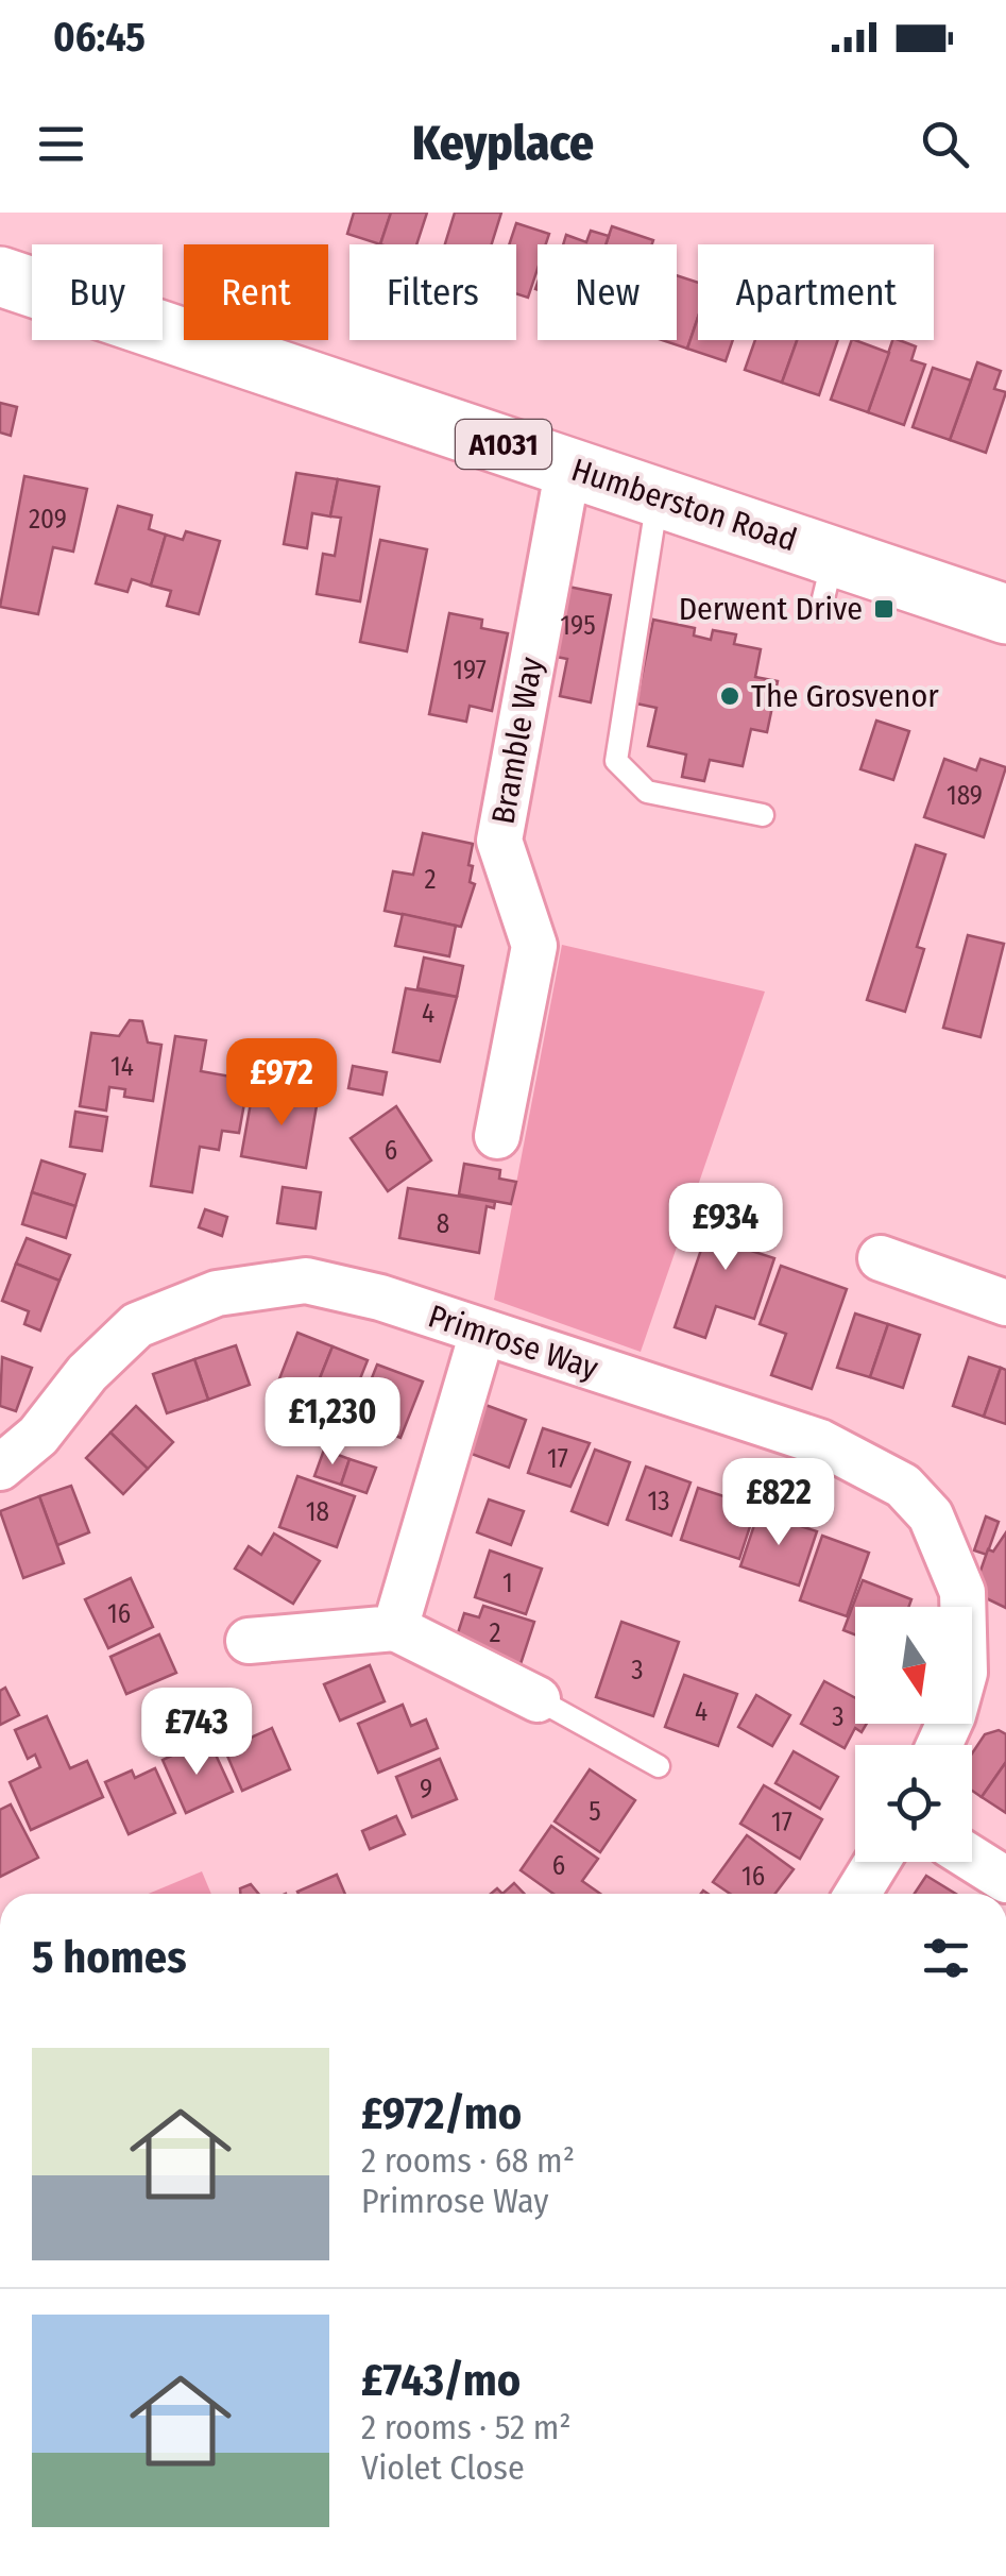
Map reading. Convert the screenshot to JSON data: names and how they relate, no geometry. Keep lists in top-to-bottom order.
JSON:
{
  "streets": {
    "main road": ["A1031", "Humberston Road"],
    "street": ["Bramble Way", "Primrose Way"]
  },
  "crossings": [
    ["Humberston Road", "Bramble Way"]
  ],
  "places": {
    "transit": ["Derwent Drive"],
    "other": ["The Grosvenor"]
  },
  "house_numbers": [
    "209",
    "195",
    "197",
    "189",
    "2",
    "4",
    "14",
    "6",
    "8",
    "17",
    "13",
    "18",
    "1",
    "16",
    "2",
    "3",
    "4",
    "3",
    "9",
    "5",
    "17",
    "6",
    "16"
  ],
  "north": "bottom",
  "page": {
    "status": "06:45",
    "header": "Keyplace",
    "chip": [
      "Buy",
      "Rent",
      "Filters",
      "New",
      "Apartment"
    ],
    "price": [
      "£972",
      "£934",
      "£1,230",
      "£822",
      "£743"
    ],
    "heading": "5 homes",
    "list": [
      {
        "name": "£972/mo",
        "note": "2 rooms · 68 m² · Primrose Way"
      },
      {
        "name": "£743/mo",
        "note": "2 rooms · 52 m² · Violet Close"
      }
    ]
  }
}
